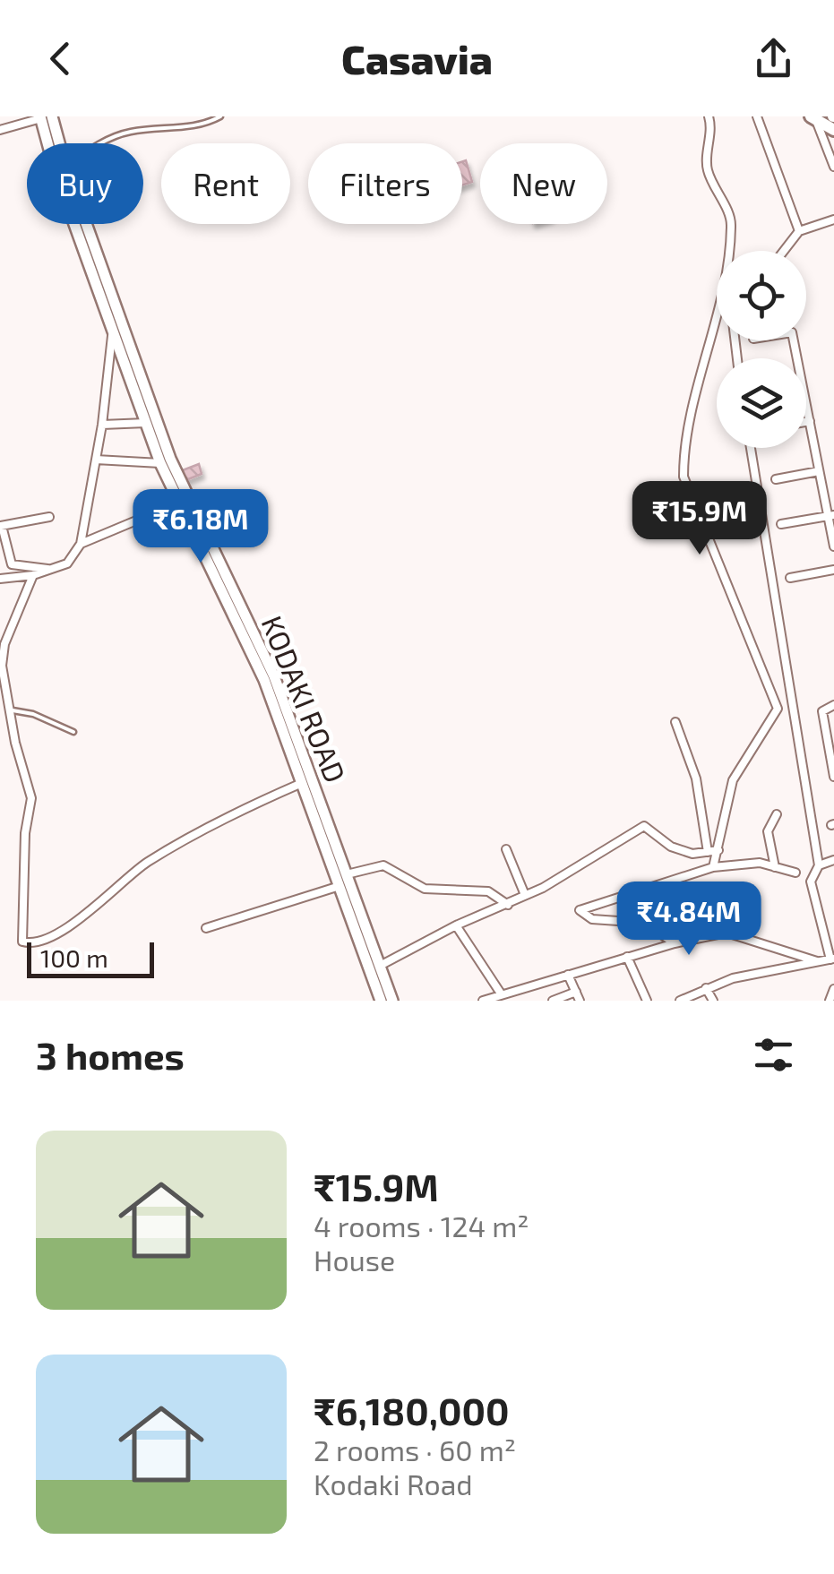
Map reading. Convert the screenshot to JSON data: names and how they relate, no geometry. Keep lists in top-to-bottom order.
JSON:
{
  "streets": {
    "main road": ["KODAKI ROAD"]
  },
  "scale_bar": "100 m",
  "page": {
    "header": "Casavia",
    "chip": [
      "Buy",
      "Rent",
      "Filters",
      "New"
    ],
    "price": ["₹15.9M", "₹6.18M", "₹4.84M"],
    "scale": "100 m",
    "heading": "3 homes",
    "list": [
      {
        "name": "₹15.9M",
        "note": "4 rooms · 124 m² · House"
      },
      {
        "name": "₹6,180,000",
        "note": "2 rooms · 60 m² · Kodaki Road"
      }
    ]
  }
}
